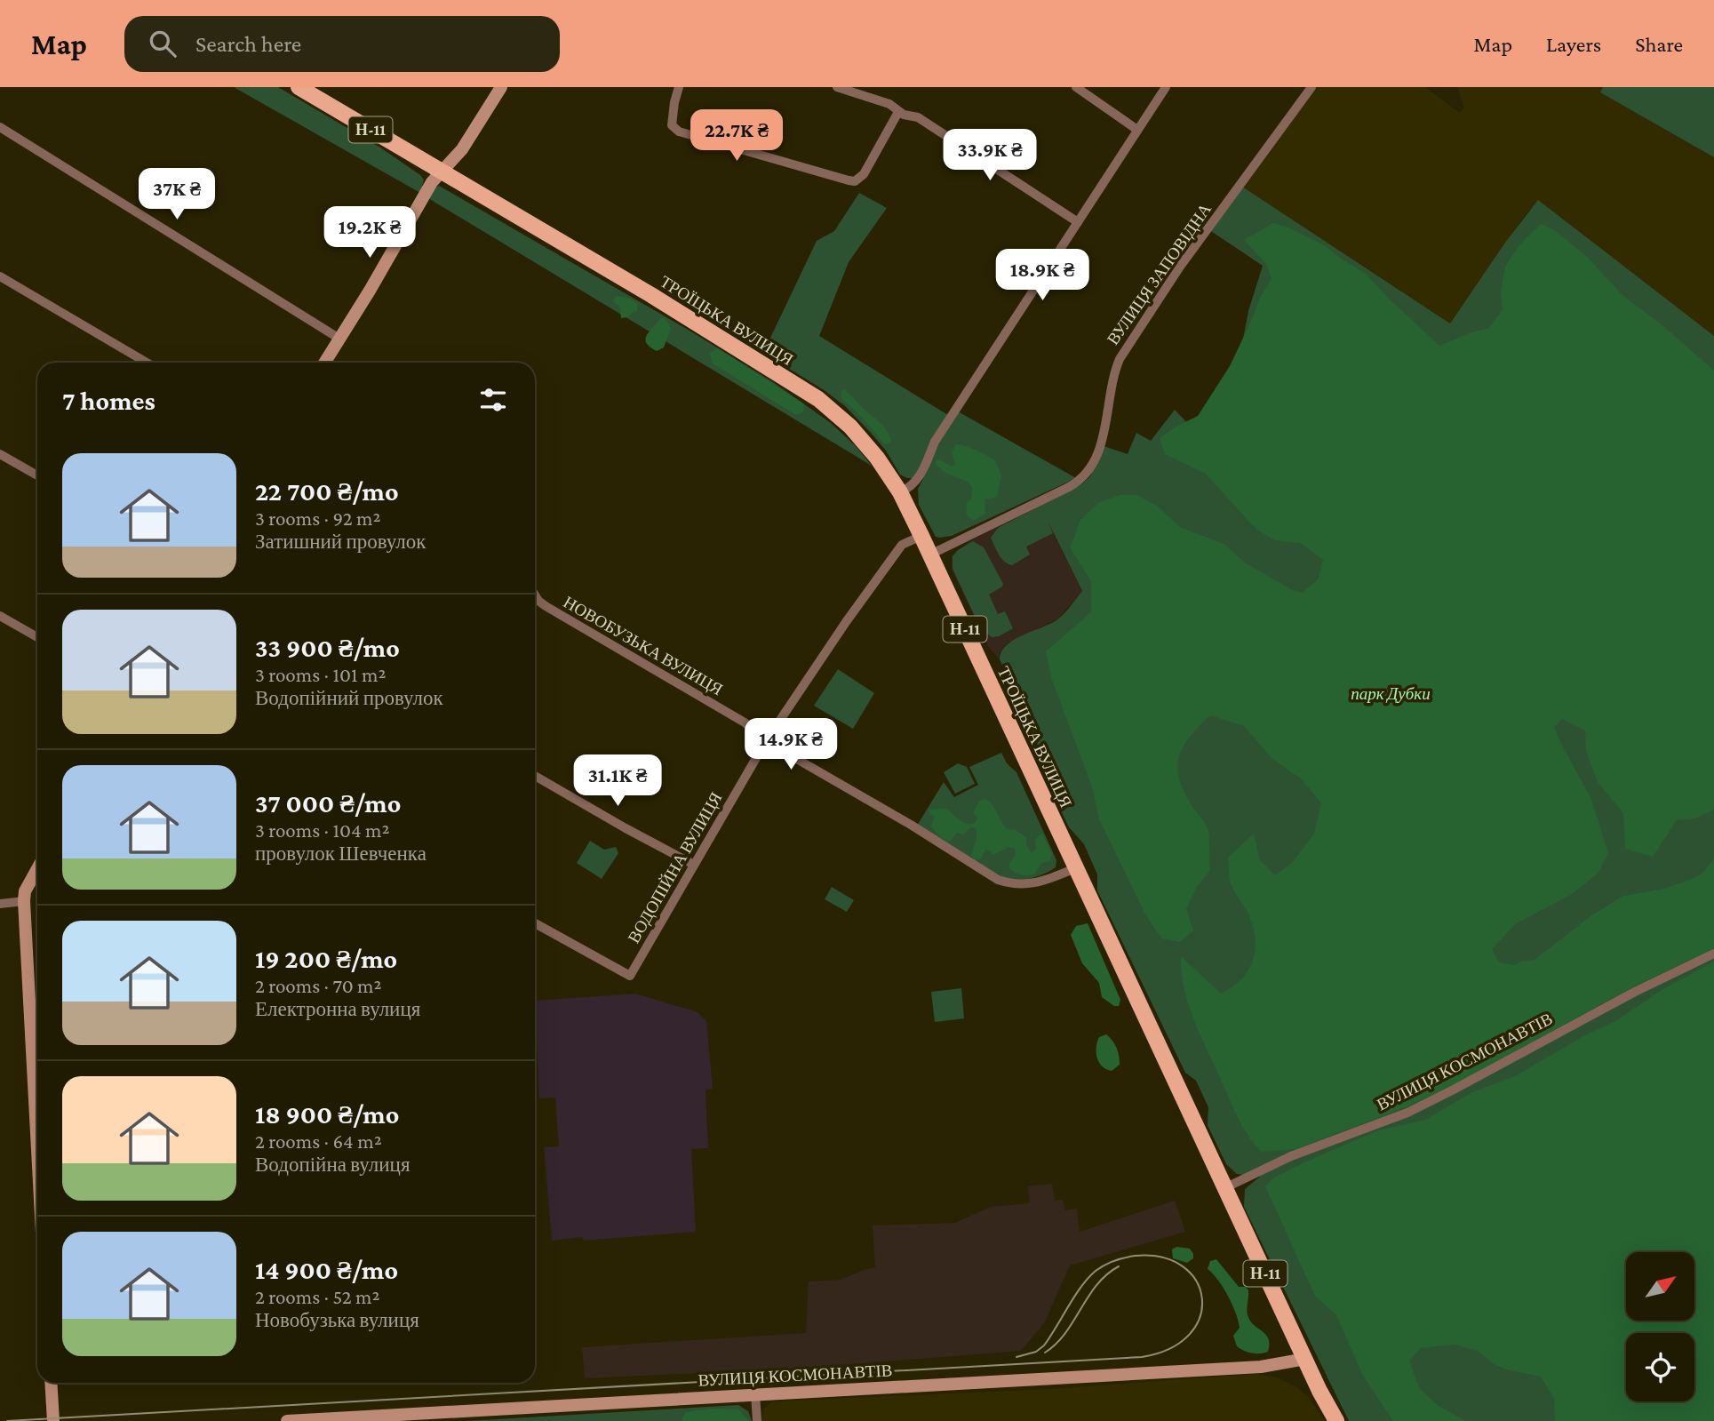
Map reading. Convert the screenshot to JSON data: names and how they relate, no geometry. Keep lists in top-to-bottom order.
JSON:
{
  "streets": {
    "main road": ["Н-11", "ТРОЇЦЬКА ВУЛИЦЯ", "ВУЛИЦЯ КОСМОНАВТІВ"],
    "street": ["ВУЛИЦЯ ЗАПОВІДНА", "НОВОБУЗЬКА ВУЛИЦЯ", "ВОДОПІЙНА ВУЛИЦЯ"]
  },
  "crossings": [
    ["ВУЛИЦЯ ЗАПОВІДНА", "ТРОЇЦЬКА ВУЛИЦЯ"],
    ["ТРОЇЦЬКА ВУЛИЦЯ", "НОВОБУЗЬКА ВУЛИЦЯ"],
    ["ТРОЇЦЬКА ВУЛИЦЯ", "ВОДОПІЙНА ВУЛИЦЯ"],
    ["ТРОЇЦЬКА ВУЛИЦЯ", "ВУЛИЦЯ КОСМОНАВТІВ"],
    ["НОВОБУЗЬКА ВУЛИЦЯ", "ВОДОПІЙНА ВУЛИЦЯ"]
  ],
  "parks": ["парк Дубки"],
  "north": "top right",
  "page": {
    "header": "Map",
    "search": "Search here",
    "nav": ["Map", "Layers", "Share"],
    "price": [
      "22.7K ₴",
      "33.9K ₴",
      "37K ₴",
      "19.2K ₴",
      "18.9K ₴",
      "14.9K ₴",
      "31.1K ₴"
    ],
    "heading": "7 homes",
    "list": [
      {
        "name": "22 700 ₴/mo",
        "note": "3 rooms · 92 m² · Затишний провулок"
      },
      {
        "name": "33 900 ₴/mo",
        "note": "3 rooms · 101 m² · Водопійний провулок"
      },
      {
        "name": "37 000 ₴/mo",
        "note": "3 rooms · 104 m² · провулок Шевченка"
      },
      {
        "name": "19 200 ₴/mo",
        "note": "2 rooms · 70 m² · Електронна вулиця"
      },
      {
        "name": "18 900 ₴/mo",
        "note": "2 rooms · 64 m² · Водопійна вулиця"
      },
      {
        "name": "14 900 ₴/mo",
        "note": "2 rooms · 52 m² · Новобузька вулиця"
      }
    ]
  }
}
